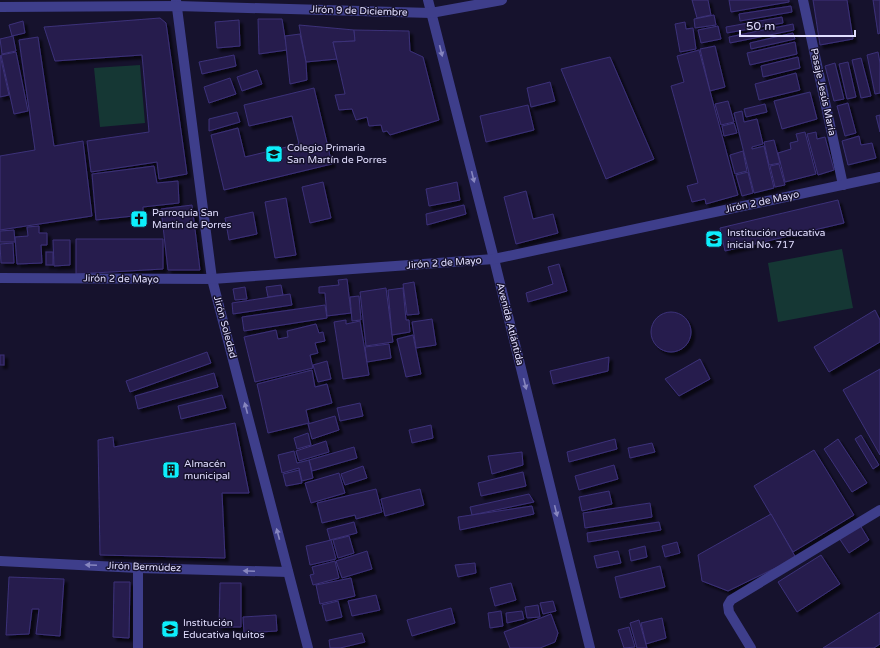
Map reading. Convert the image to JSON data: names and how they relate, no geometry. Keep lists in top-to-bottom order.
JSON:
{
  "streets": {
    "street": [
      "Jirón 9 de Diciembre",
      "Pasaje Jesús María",
      "Jirón 2 de Mayo",
      "Avenida Atlántida",
      "Jirón Soledad",
      "Jirón Bermúdez"
    ]
  },
  "crossings": [
    ["Jirón 9 de Diciembre", "Avenida Atlántida"],
    ["Jirón 9 de Diciembre", "Jirón Soledad"],
    ["Pasaje Jesús María", "Jirón 2 de Mayo"],
    ["Jirón 2 de Mayo", "Avenida Atlántida"],
    ["Jirón 2 de Mayo", "Jirón Soledad"],
    ["Jirón Soledad", "Jirón Bermúdez"]
  ],
  "one_way": ["Avenida Atlántida", "Jirón Soledad", "Jirón Bermúdez"],
  "places": {
    "school or university": ["Colegio Primaria San Martín de Porres", "Institución educativa inicial No. 717", "Institución Educativa Iquitos"],
    "church": ["Parroquia San Martín de Porres"],
    "building": ["Almacén municipal"]
  },
  "scale_bar": "50 m"
}
